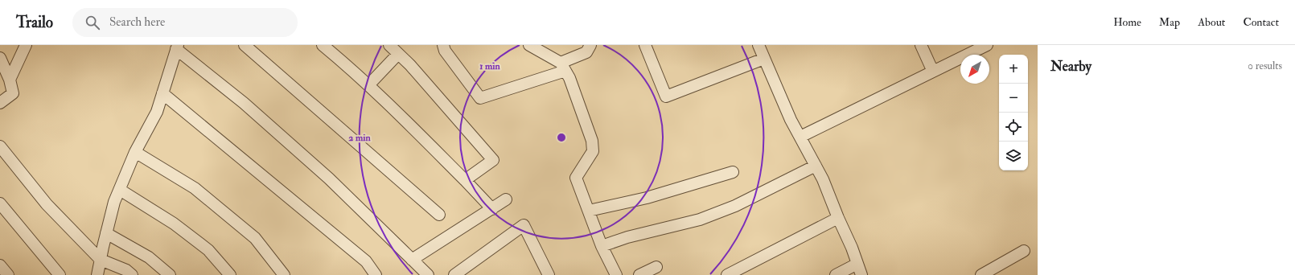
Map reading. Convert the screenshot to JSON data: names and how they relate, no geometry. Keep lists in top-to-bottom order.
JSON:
{
  "north": "bottom left",
  "page": {
    "header": "Trailo",
    "search": "Search here",
    "nav": [
      "Home",
      "Map",
      "About",
      "Contact"
    ],
    "heading": ["Nearby", "0 results"],
    "map_buttons": ["+", "−"]
  },
  "rings": ["1 min", "2 min"]
}
